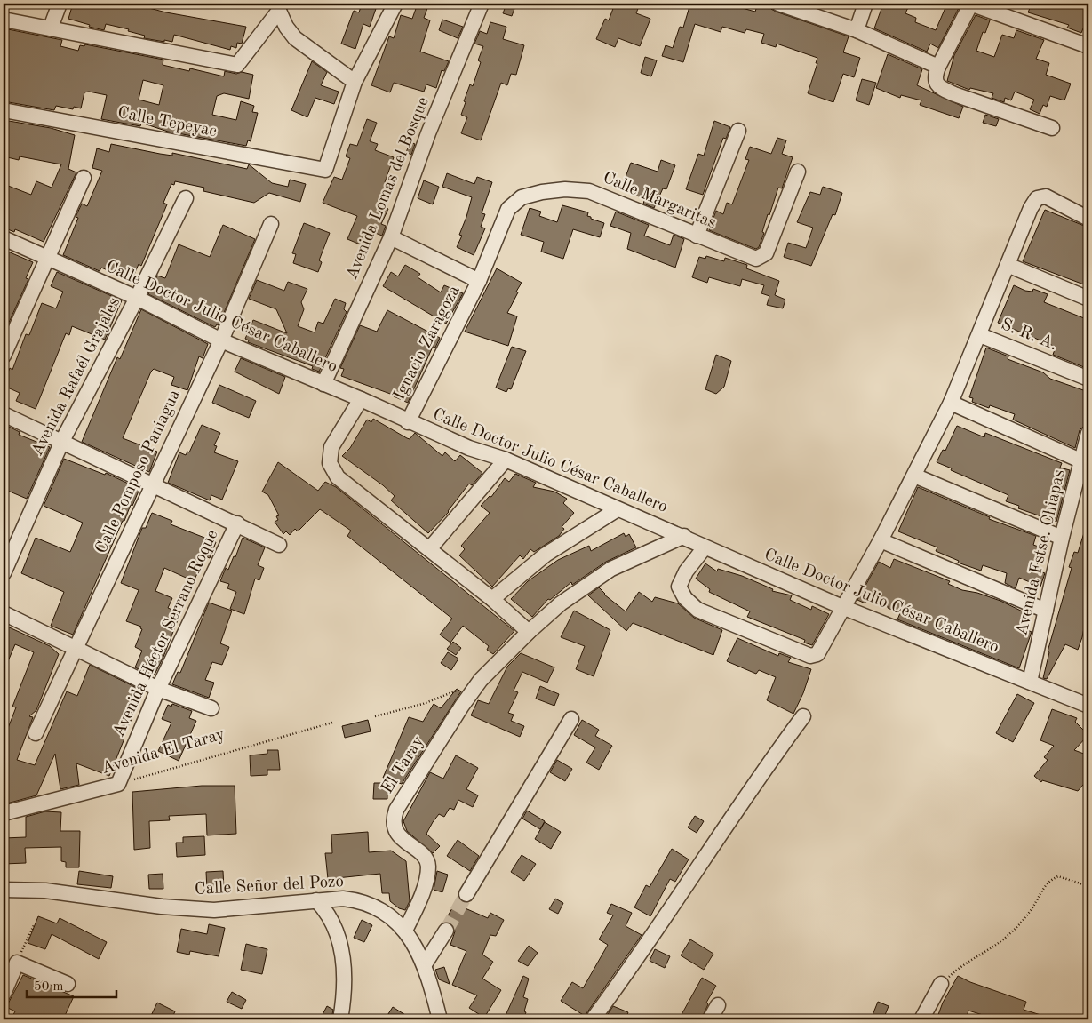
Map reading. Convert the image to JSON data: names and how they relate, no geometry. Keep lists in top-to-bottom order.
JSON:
{
  "streets": {
    "street": [
      "Calle Tepeyac",
      "Avenida Lomas del Bosque",
      "Calle Margaritas",
      "Calle Doctor Julio César Caballero",
      "S. R. A.",
      "Ignacio Zaragoza",
      "Avenida Rafaél Grajales",
      "Calle Pomposo Paniagua",
      "Avenida Fstse. Chiapas",
      "Avenida Héctor Serrano Roque",
      "Avenida El Taray",
      "El Taray",
      "Calle Señor del Pozo"
    ]
  },
  "crossings": [
    ["Avenida Lomas del Bosque", "Calle Doctor Julio César Caballero"],
    ["Calle Margaritas", "Ignacio Zaragoza"],
    ["Calle Doctor Julio César Caballero", "Ignacio Zaragoza"],
    ["Calle Doctor Julio César Caballero", "Avenida Rafaél Grajales"],
    ["Calle Doctor Julio César Caballero", "Calle Pomposo Paniagua"],
    ["Calle Doctor Julio César Caballero", "Avenida Fstse. Chiapas"],
    ["Avenida Héctor Serrano Roque", "Avenida El Taray"],
    ["El Taray", "Calle Señor del Pozo"]
  ],
  "scale_bar": "50 m"
}
